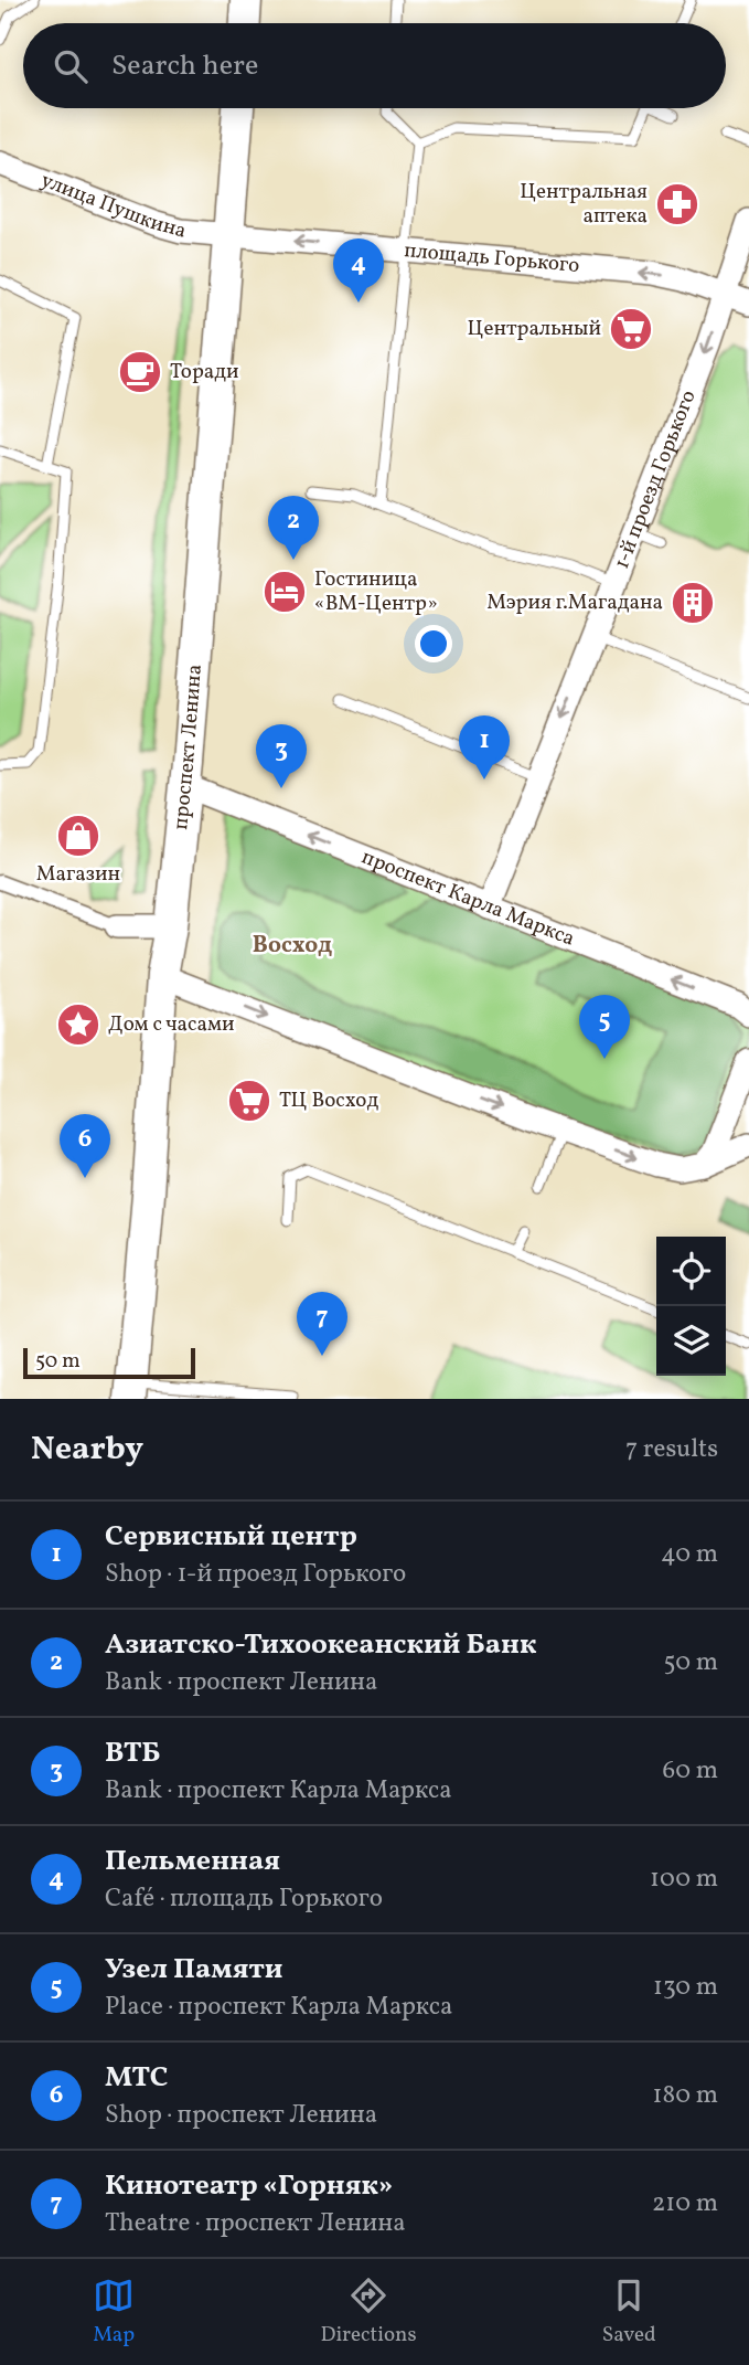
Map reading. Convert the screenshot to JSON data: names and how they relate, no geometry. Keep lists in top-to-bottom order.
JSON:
{
  "streets": {
    "main road": ["проспект Ленина"],
    "street": [
      "улица Пушкина",
      "площадь Горького",
      "1-й проезд Горького",
      "проспект Карла Маркса"
    ]
  },
  "crossings": [
    ["улица Пушкина", "площадь Горького"],
    ["улица Пушкина", "проспект Ленина"],
    ["площадь Горького", "1-й проезд Горького"],
    ["площадь Горького", "проспект Ленина"],
    ["1-й проезд Горького", "проспект Карла Маркса"],
    ["проспект Ленина", "проспект Карла Маркса"]
  ],
  "one_way": ["площадь Горького", "1-й проезд Горького"],
  "districts": ["Восход"],
  "places": {
    "pharmacy": ["Центральная аптека"],
    "supermarket": ["Центральный", "ТЦ Восход"],
    "cafe": ["Торади"],
    "hotel": ["Гостиница «ВМ-Центр»"],
    "building": ["Мэрия г.Магадана"],
    "shop": ["Магазин"],
    "place": ["Дом с часами"]
  },
  "scale_bar": "50 m",
  "page": {
    "search": "Search here",
    "pins": [
      "4",
      "2",
      "1",
      "3",
      "5",
      "6",
      "7"
    ],
    "scale": "50 m",
    "heading": ["Nearby", "7 results"],
    "list": [
      {
        "mark": "1",
        "name": "Сервисный центр",
        "note": "Shop · 1-й проезд Горького",
        "value": "40 m"
      },
      {
        "mark": "2",
        "name": "Азиатско-Тихоокеанский Банк",
        "note": "Bank · проспект Ленина",
        "value": "50 m"
      },
      {
        "mark": "3",
        "name": "ВТБ",
        "note": "Bank · проспект Карла Маркса",
        "value": "60 m"
      },
      {
        "mark": "4",
        "name": "Пельменная",
        "note": "Café · площадь Горького",
        "value": "100 m"
      },
      {
        "mark": "5",
        "name": "Узел Памяти",
        "note": "Place · проспект Карла Маркса",
        "value": "130 m"
      },
      {
        "mark": "6",
        "name": "МТС",
        "note": "Shop · проспект Ленина",
        "value": "180 m"
      },
      {
        "mark": "7",
        "name": "Кинотеатр «Горняк»",
        "note": "Theatre · проспект Ленина",
        "value": "210 m"
      }
    ],
    "nav": ["Map", "Directions", "Saved"]
  }
}
